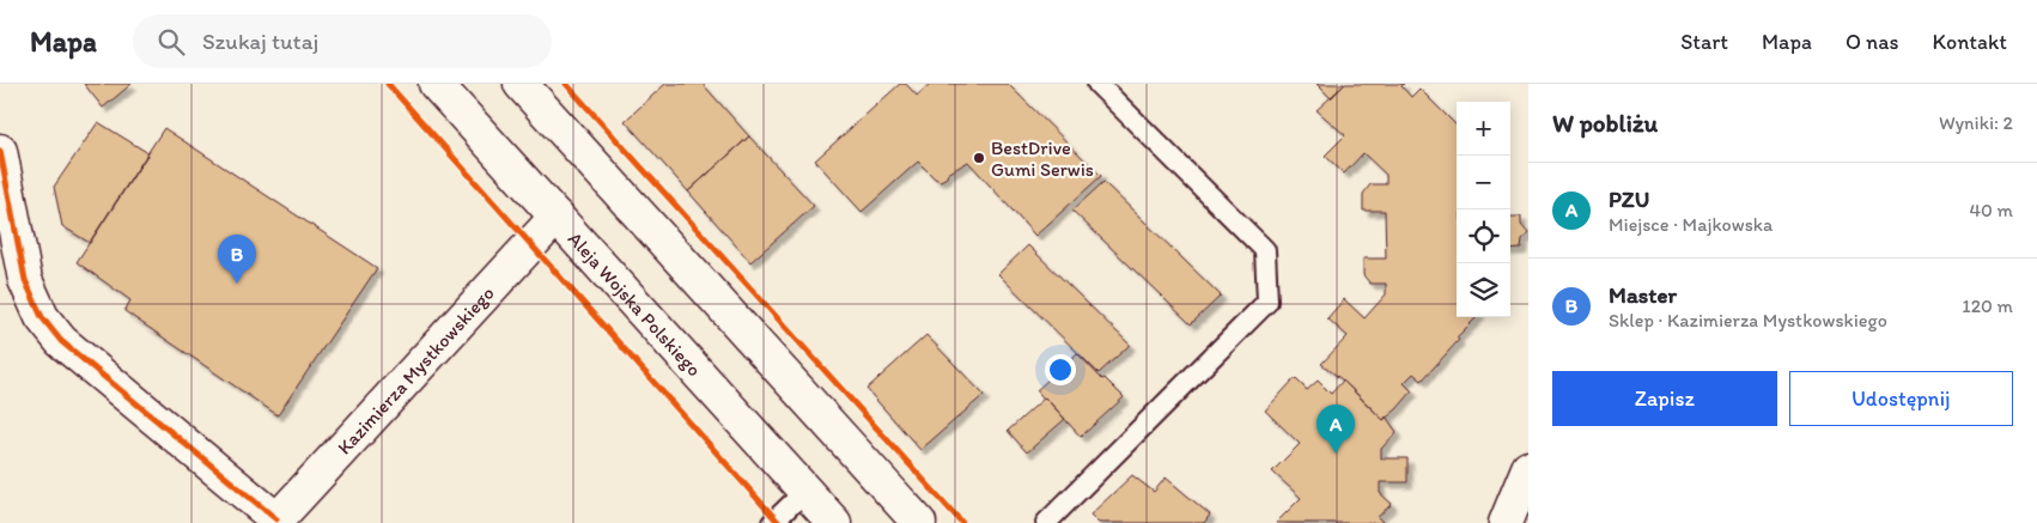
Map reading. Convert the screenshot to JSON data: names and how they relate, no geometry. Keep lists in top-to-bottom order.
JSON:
{
  "streets": {
    "main road": ["Aleja Wojska Polskiego", "Kazimierza Mystkowskiego"]
  },
  "crossings": [
    ["Aleja Wojska Polskiego", "Kazimierza Mystkowskiego"]
  ],
  "places": ["BestDrive Gumi Serwis"],
  "page": {
    "header": "Mapa",
    "search": "Szukaj tutaj",
    "nav": [
      "Start",
      "Mapa",
      "O nas",
      "Kontakt"
    ],
    "heading": ["W pobliżu", "Wyniki: 2"],
    "map_buttons": ["+", "−"],
    "list": [
      {
        "mark": "A",
        "name": "PZU",
        "note": "Miejsce · Majkowska",
        "value": "40 m"
      },
      {
        "mark": "B",
        "name": "Master",
        "note": "Sklep · Kazimierza Mystkowskiego",
        "value": "120 m"
      }
    ],
    "pins": ["B", "A"],
    "buttons": ["Zapisz", "Udostępnij"]
  }
}
